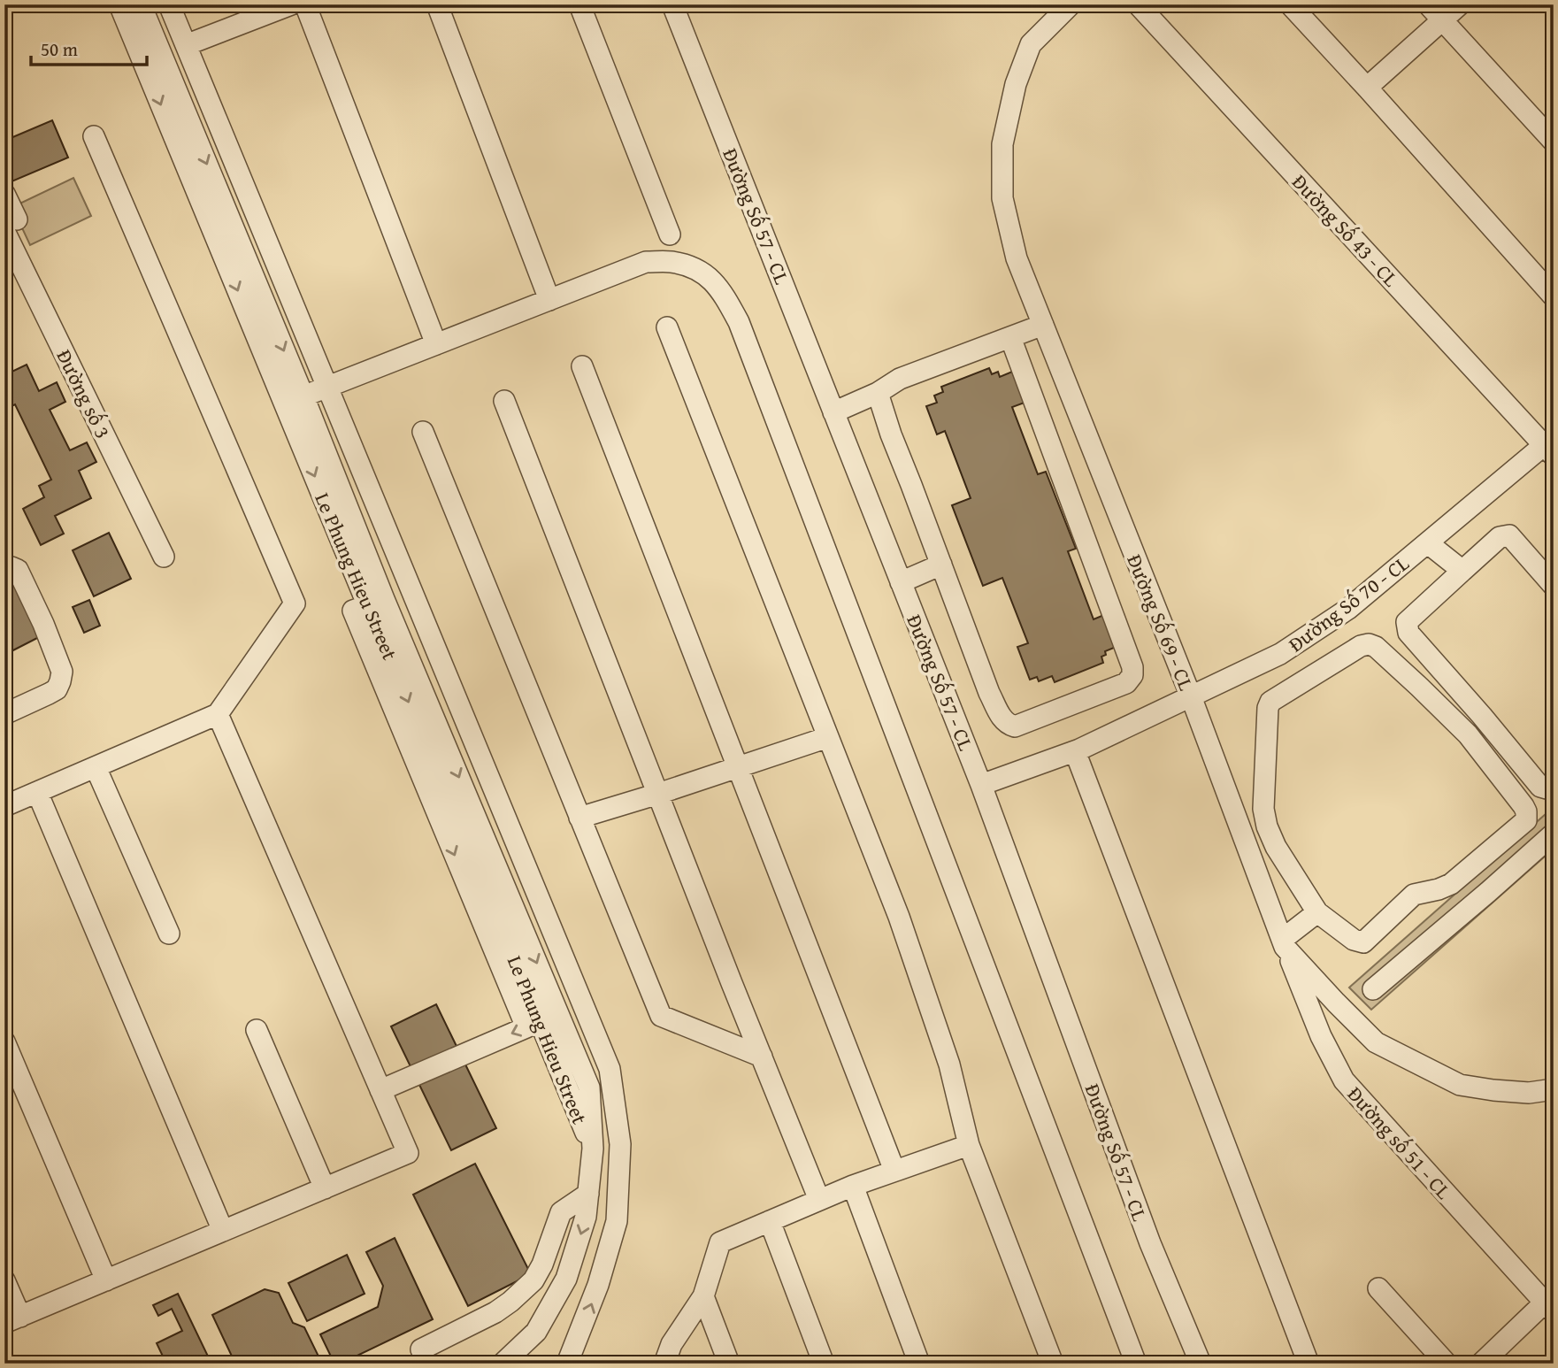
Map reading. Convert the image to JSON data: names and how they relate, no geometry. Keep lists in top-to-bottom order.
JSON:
{
  "streets": {
    "street": [
      "Đường Số 57 - CL",
      "Đường Số 43 - CL",
      "Đường số 3",
      "Le Phung Hieu Street",
      "Đường Số 70 - CL",
      "Đường Số 69 - CL",
      "Đường số 51 - CL"
    ]
  },
  "crossings": [
    ["Đường Số 57 - CL", "Đường Số 70 - CL"],
    ["Đường Số 43 - CL", "Đường Số 70 - CL"],
    ["Đường Số 70 - CL", "Đường Số 69 - CL"],
    ["Đường Số 69 - CL", "Đường số 51 - CL"]
  ],
  "scale_bar": "50 m"
}
